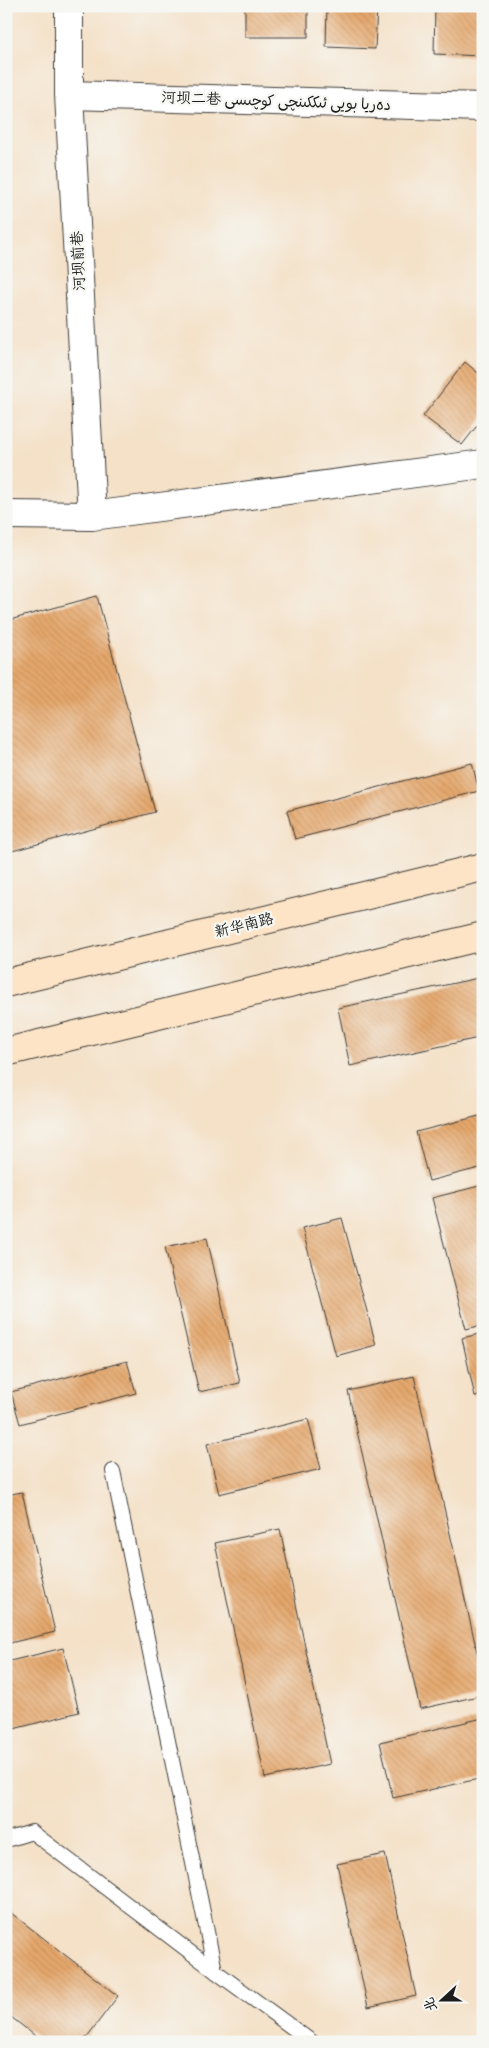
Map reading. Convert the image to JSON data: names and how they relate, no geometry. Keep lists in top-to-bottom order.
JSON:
{
  "streets": {
    "main road": ["新华南路"],
    "street": ["河坝二巷 دەريا بويى ئىككىنچى كوچىسى", "河坝前巷"]
  },
  "crossings": [
    ["河坝二巷 دەريا بويى ئىككىنچى كوچىسى", "河坝前巷"]
  ],
  "north": "left"
}
